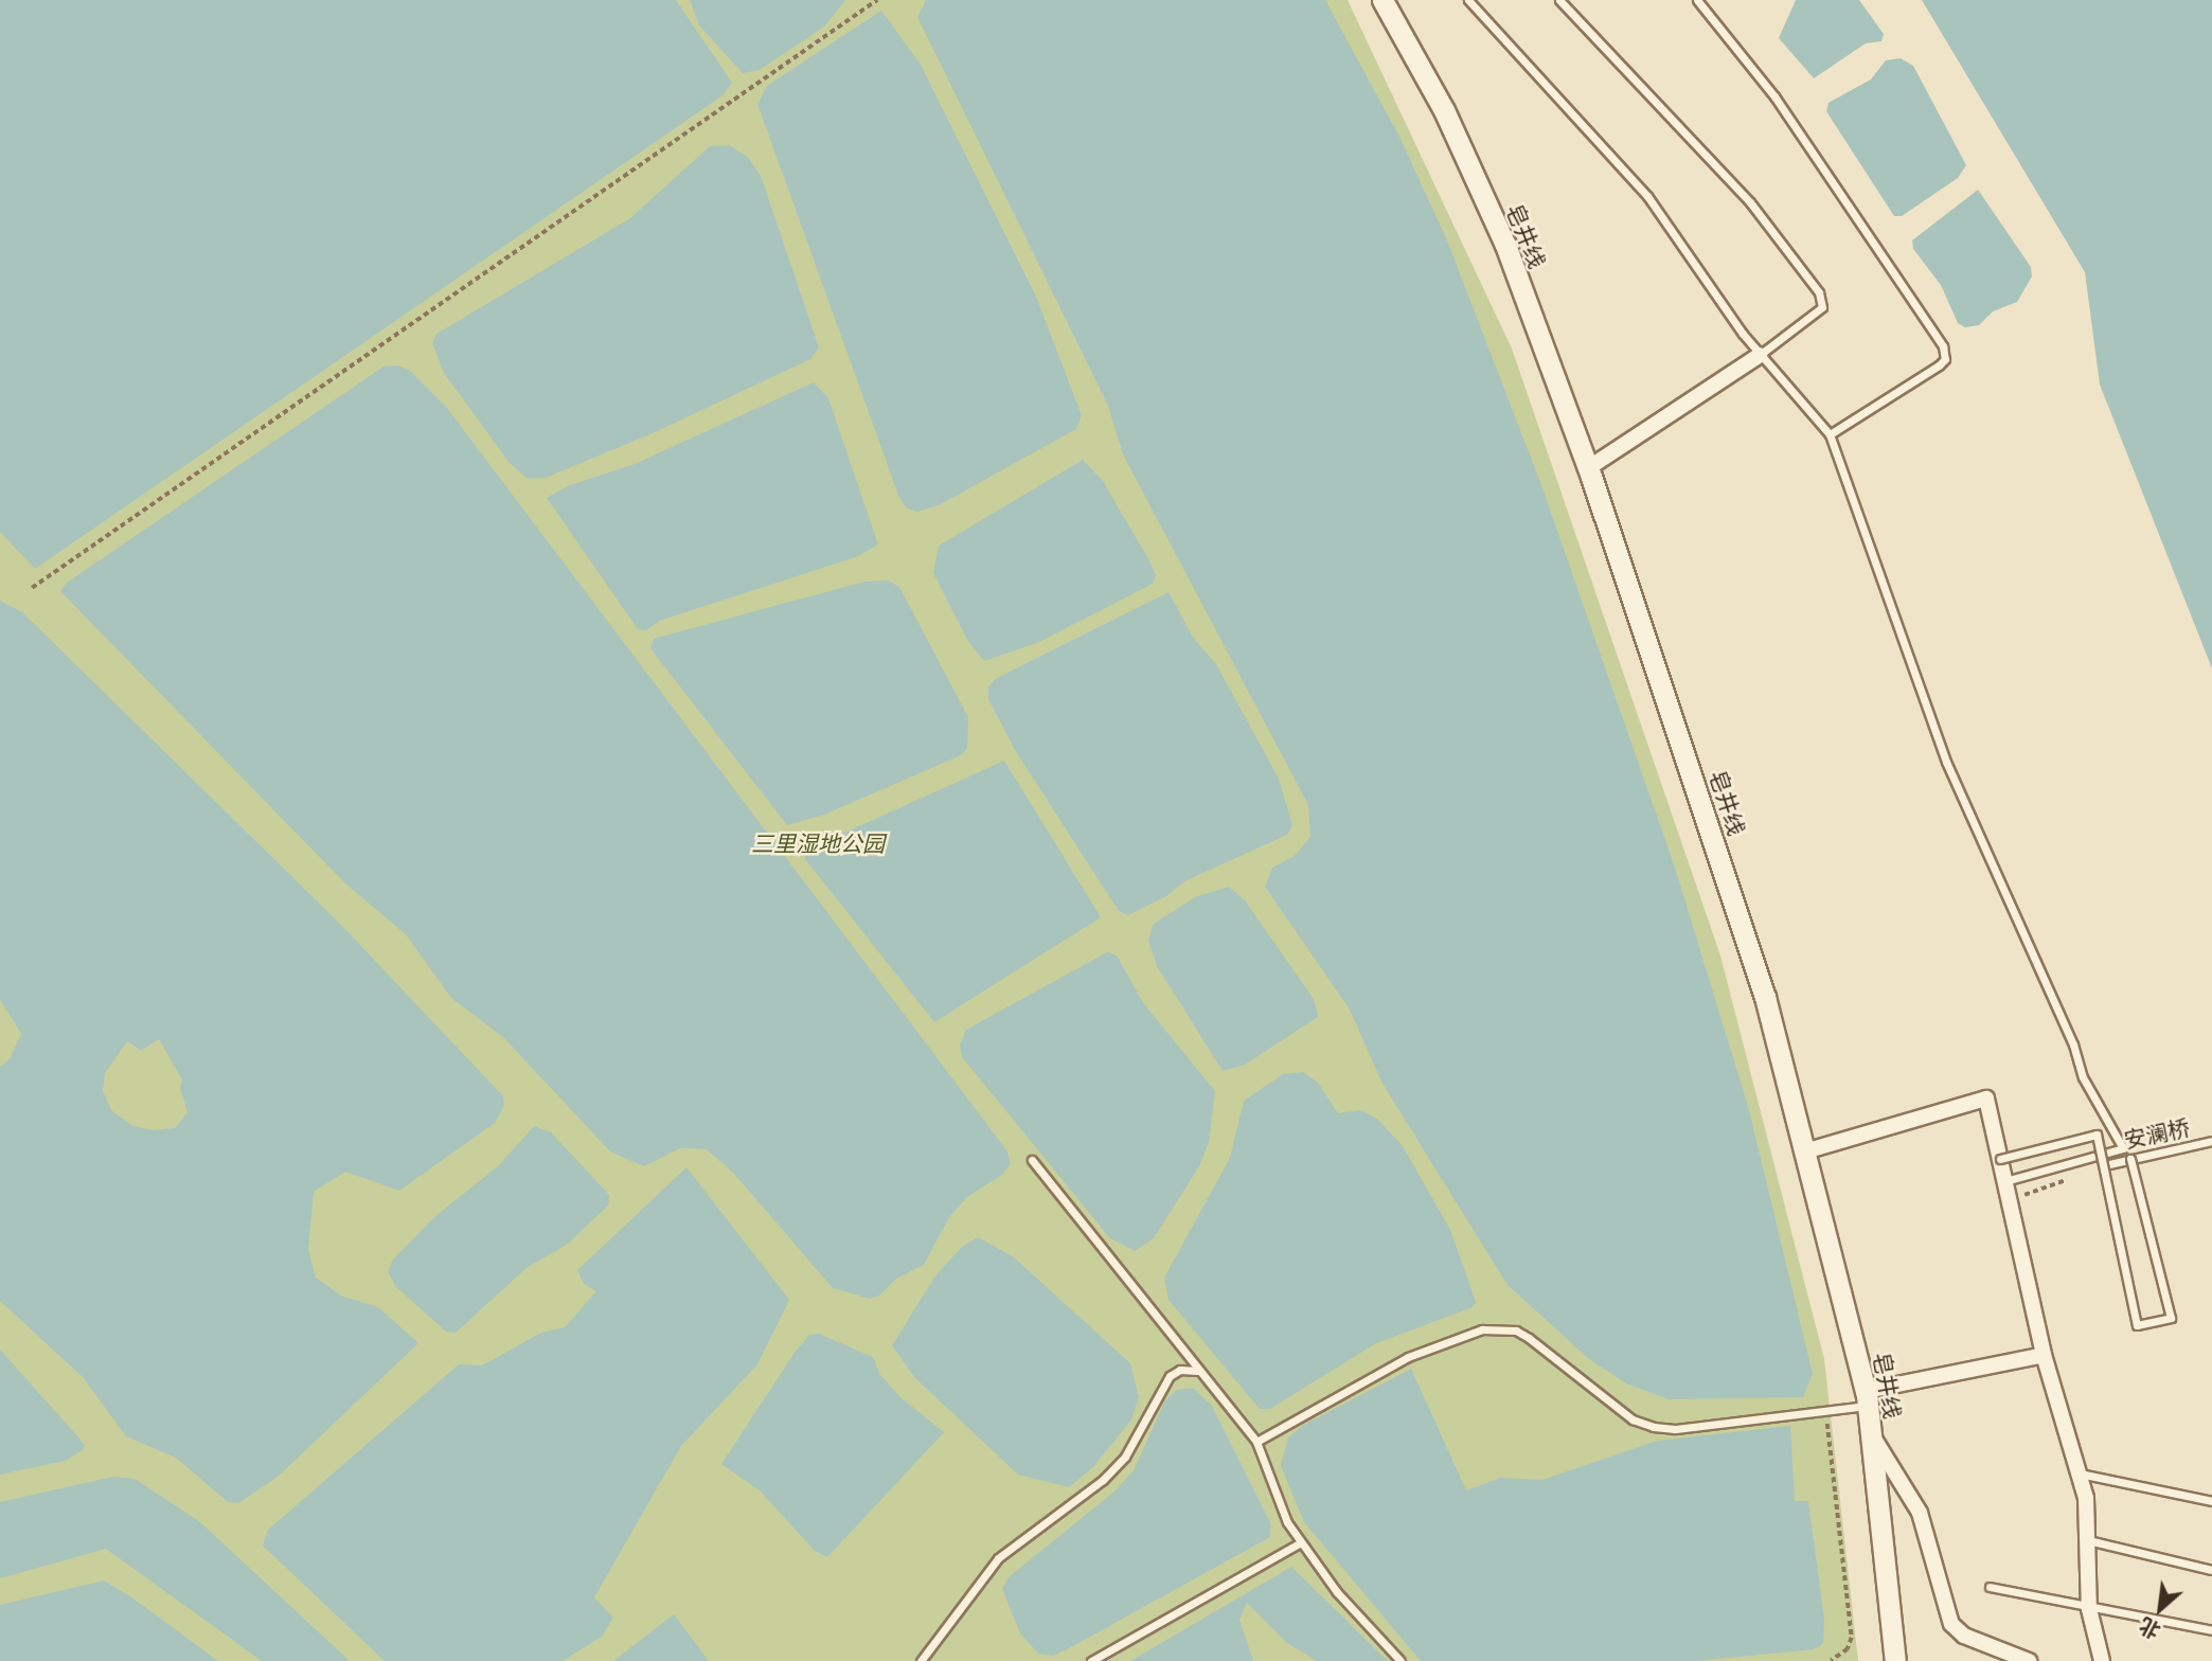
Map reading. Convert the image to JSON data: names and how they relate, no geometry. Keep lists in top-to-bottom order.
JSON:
{
  "streets": {
    "street": ["皂井线"],
    "lane": ["安澜桥"]
  },
  "parks": ["三里湿地公园"],
  "north": "bottom left"
}
